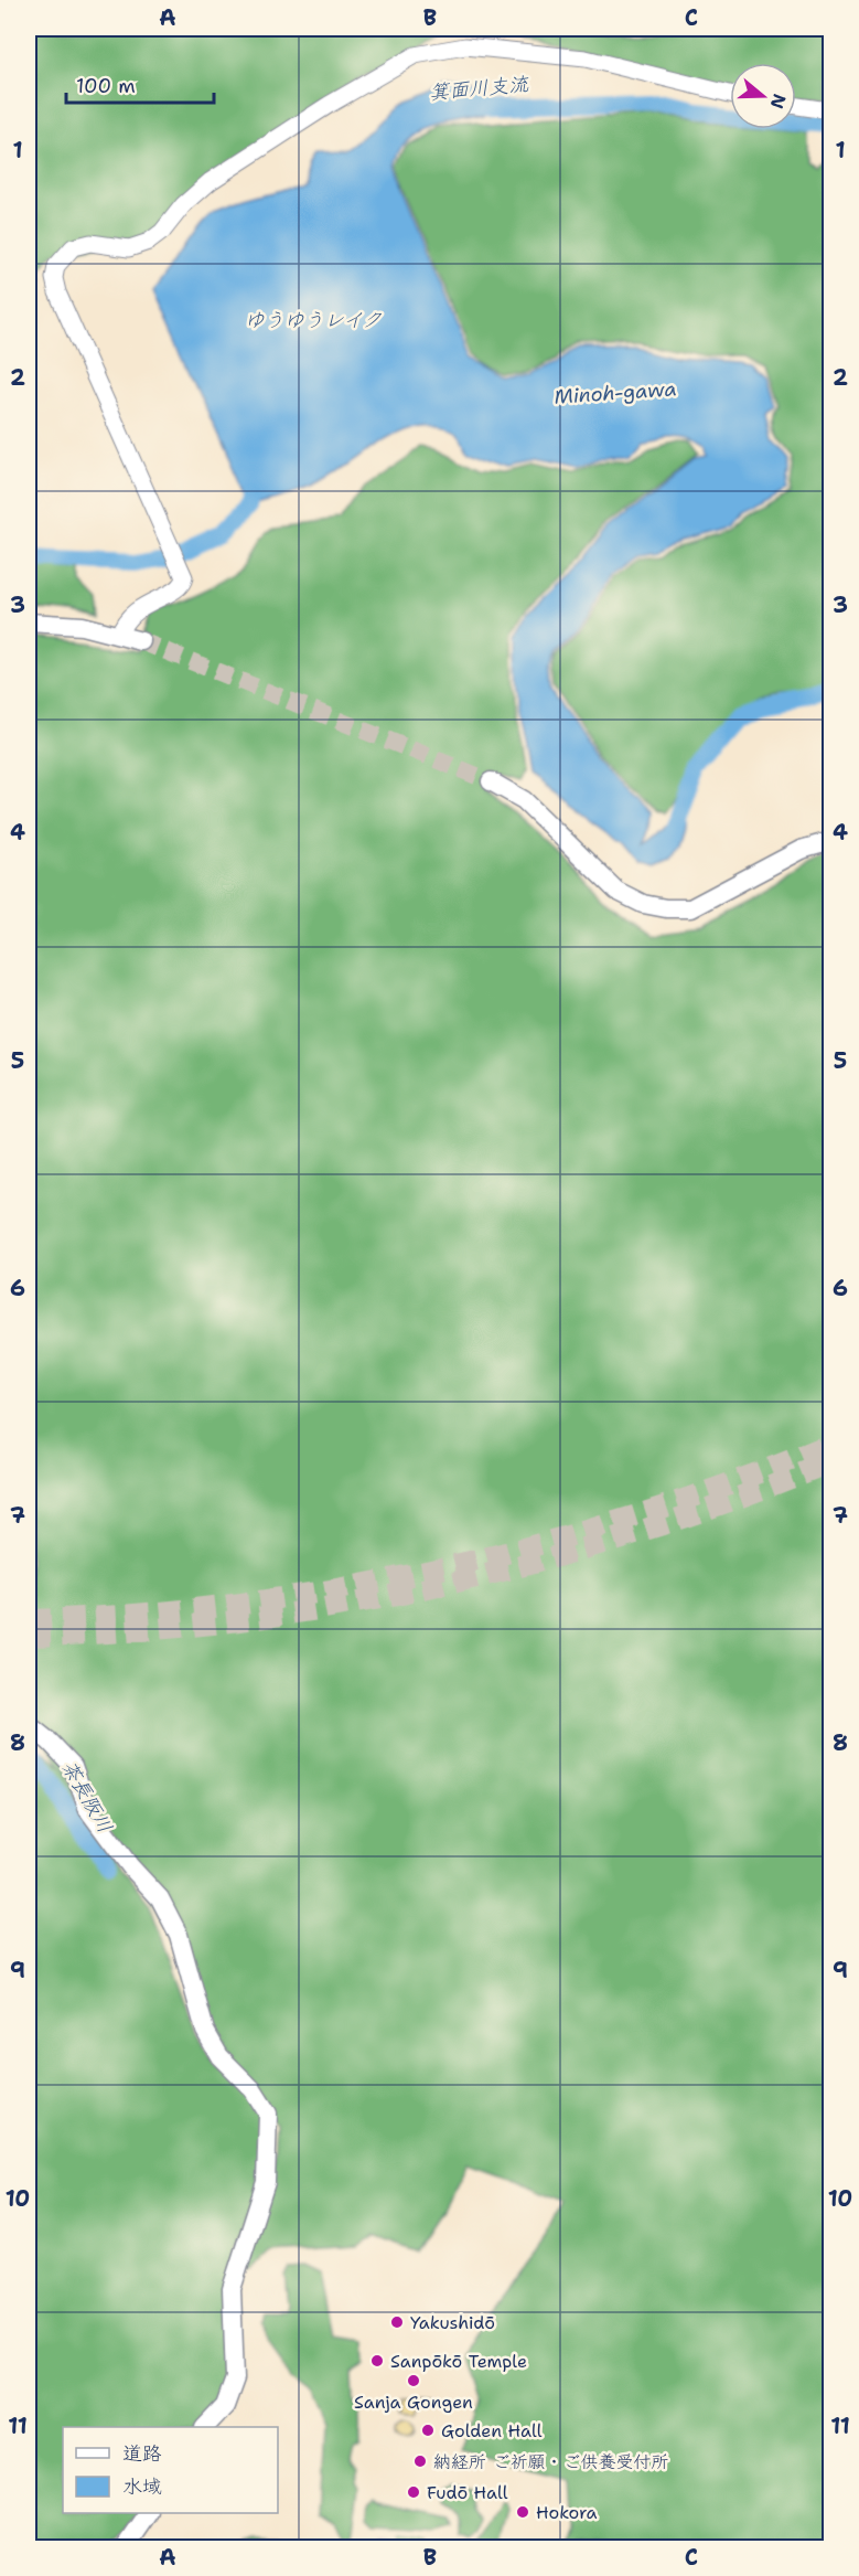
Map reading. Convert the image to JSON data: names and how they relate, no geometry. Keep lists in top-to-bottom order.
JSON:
{
  "water": [
    "箕面川支流",
    "ゆうゆうレイク",
    "Minoh-gawa",
    "茶長阪川"
  ],
  "places": [
    "Yakushidō",
    "Sanpōkō Temple",
    "Sanja Gongen",
    "Golden Hall",
    "納経所 ご祈願・ご供養受付所",
    "Fudō Hall",
    "Hokora"
  ],
  "legend": ["道路", "水域"],
  "scale_bar": "100 m",
  "north": "right",
  "grid": {
    "columns": ["A", "B", "C"],
    "rows": [
      "1",
      "2",
      "3",
      "4",
      "5",
      "6",
      "7",
      "8",
      "9",
      "10",
      "11"
    ]
  }
}
